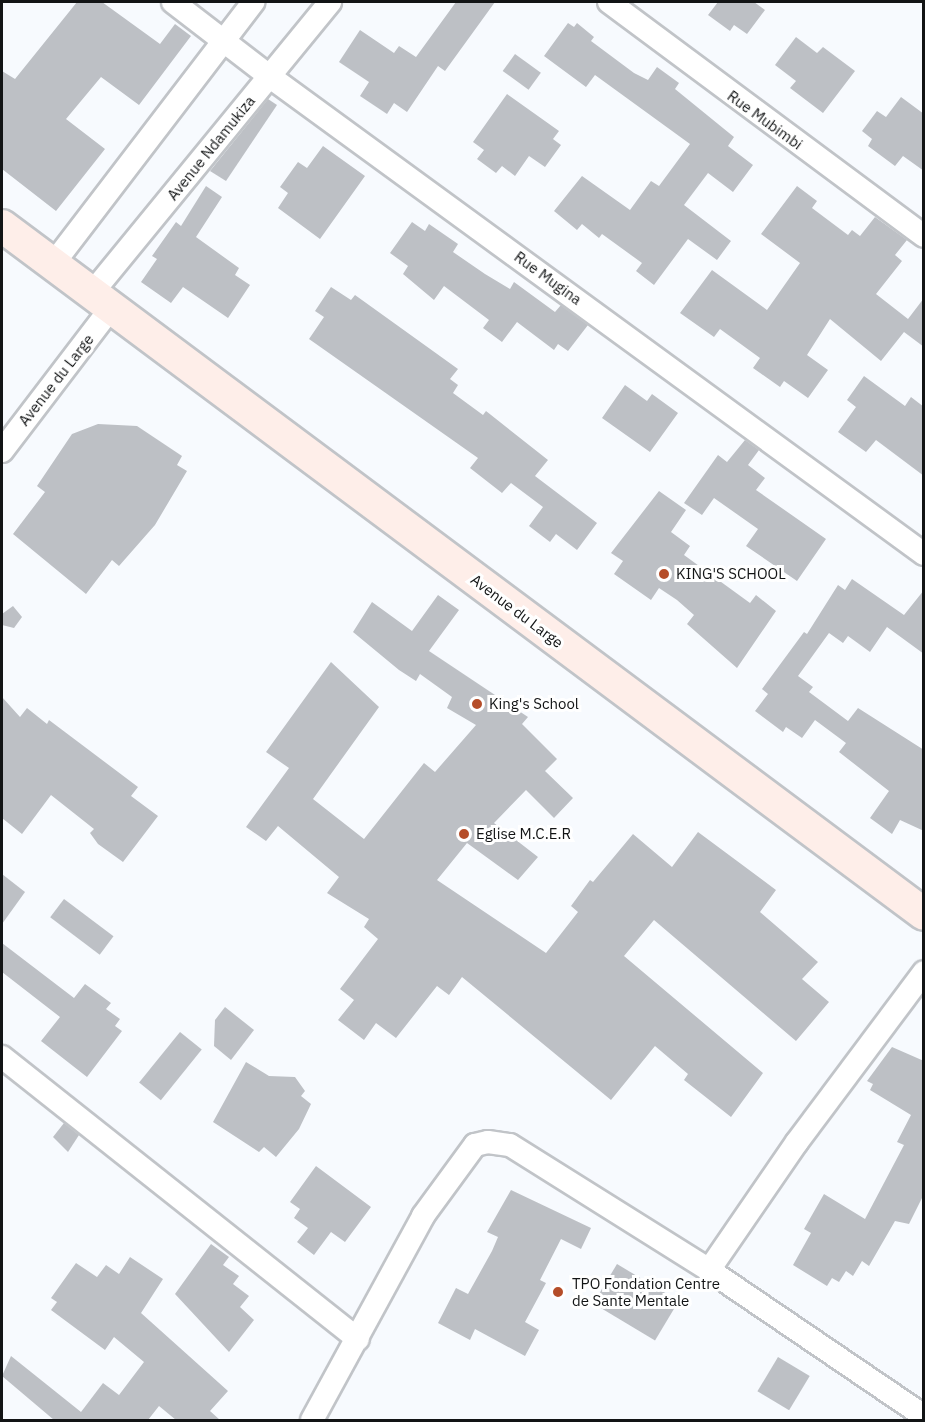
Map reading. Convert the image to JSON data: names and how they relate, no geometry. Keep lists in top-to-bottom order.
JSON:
{
  "streets": {
    "main road": ["Avenue du Large"],
    "street": ["Rue Mubimbi", "Avenue Ndamukiza", "Rue Mugina"]
  },
  "crossings": [
    ["Avenue Ndamukiza", "Rue Mugina"],
    ["Avenue Ndamukiza", "Avenue du Large"]
  ],
  "places": [
    "KING'S SCHOOL",
    "King's School",
    "Eglise M.C.E.R",
    "TPO Fondation Centre de Sante Mentale"
  ]
}
